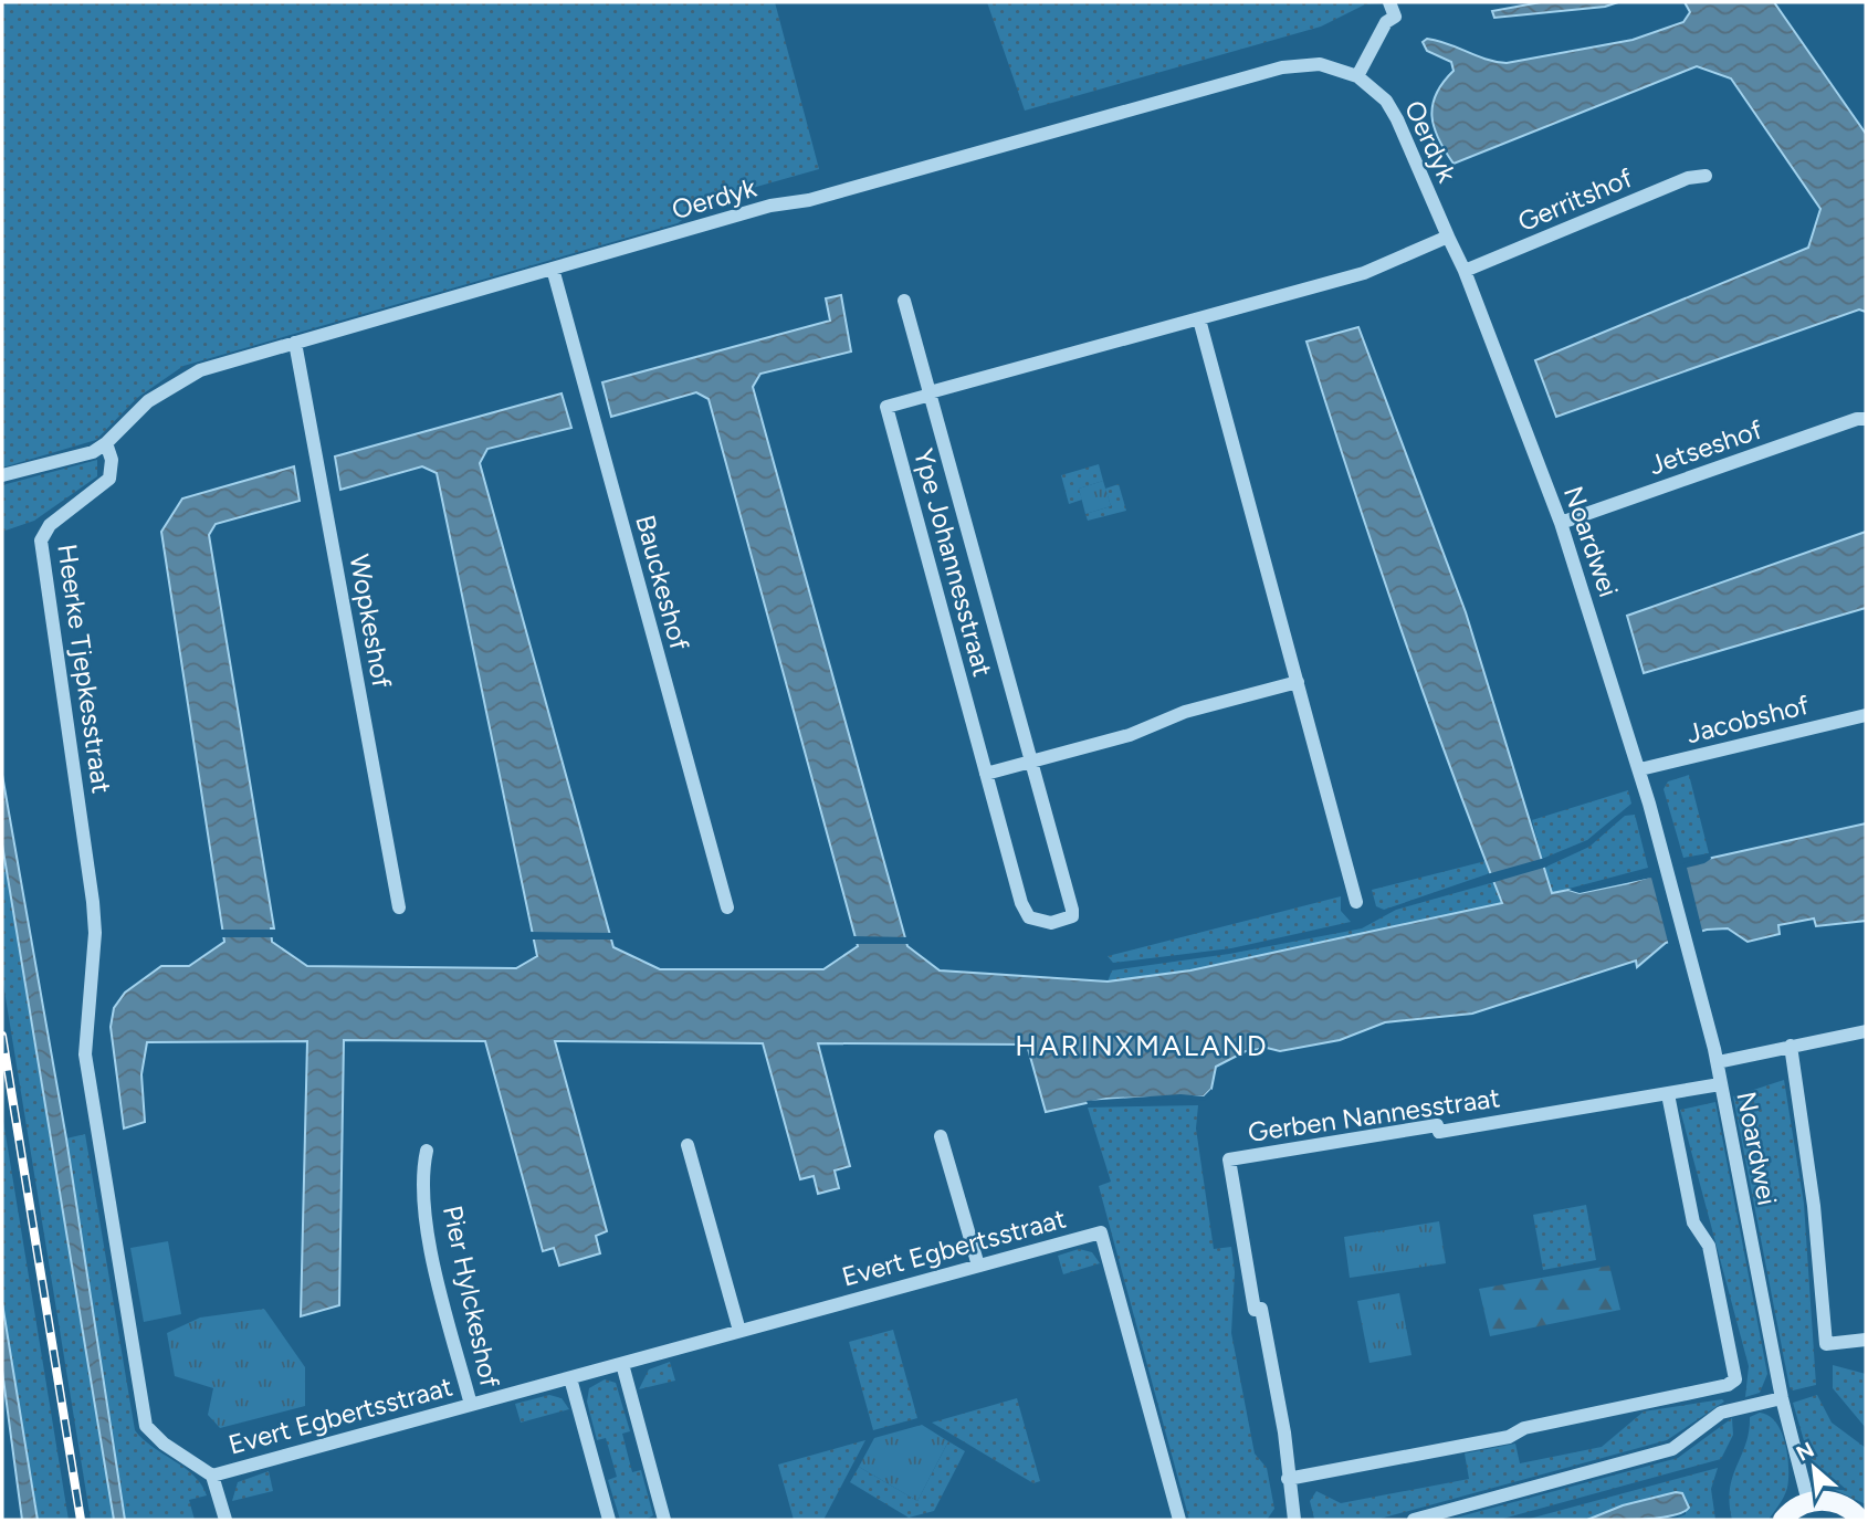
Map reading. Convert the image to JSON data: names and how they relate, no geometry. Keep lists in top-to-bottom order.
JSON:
{
  "streets": {
    "street": [
      "Oerdyk",
      "Gerritshof",
      "Jetseshof",
      "Noardwei",
      "Ype Johannesstraat",
      "Bauckeshof",
      "Wopkeshof",
      "Heerke Tjepkesstraat",
      "Jacobshof",
      "Gerben Nannesstraat",
      "Evert Egbertsstraat",
      "Pier Hylckeshof"
    ]
  },
  "crossings": [
    ["Oerdyk", "Noardwei"],
    ["Oerdyk", "Bauckeshof"],
    ["Oerdyk", "Wopkeshof"],
    ["Oerdyk", "Heerke Tjepkesstraat"],
    ["Gerritshof", "Noardwei"],
    ["Jetseshof", "Noardwei"],
    ["Noardwei", "Jacobshof"],
    ["Noardwei", "Gerben Nannesstraat"],
    ["Heerke Tjepkesstraat", "Evert Egbertsstraat"],
    ["Evert Egbertsstraat", "Pier Hylckeshof"]
  ],
  "districts": ["HARINXMALAND"],
  "north": "top left"
}
